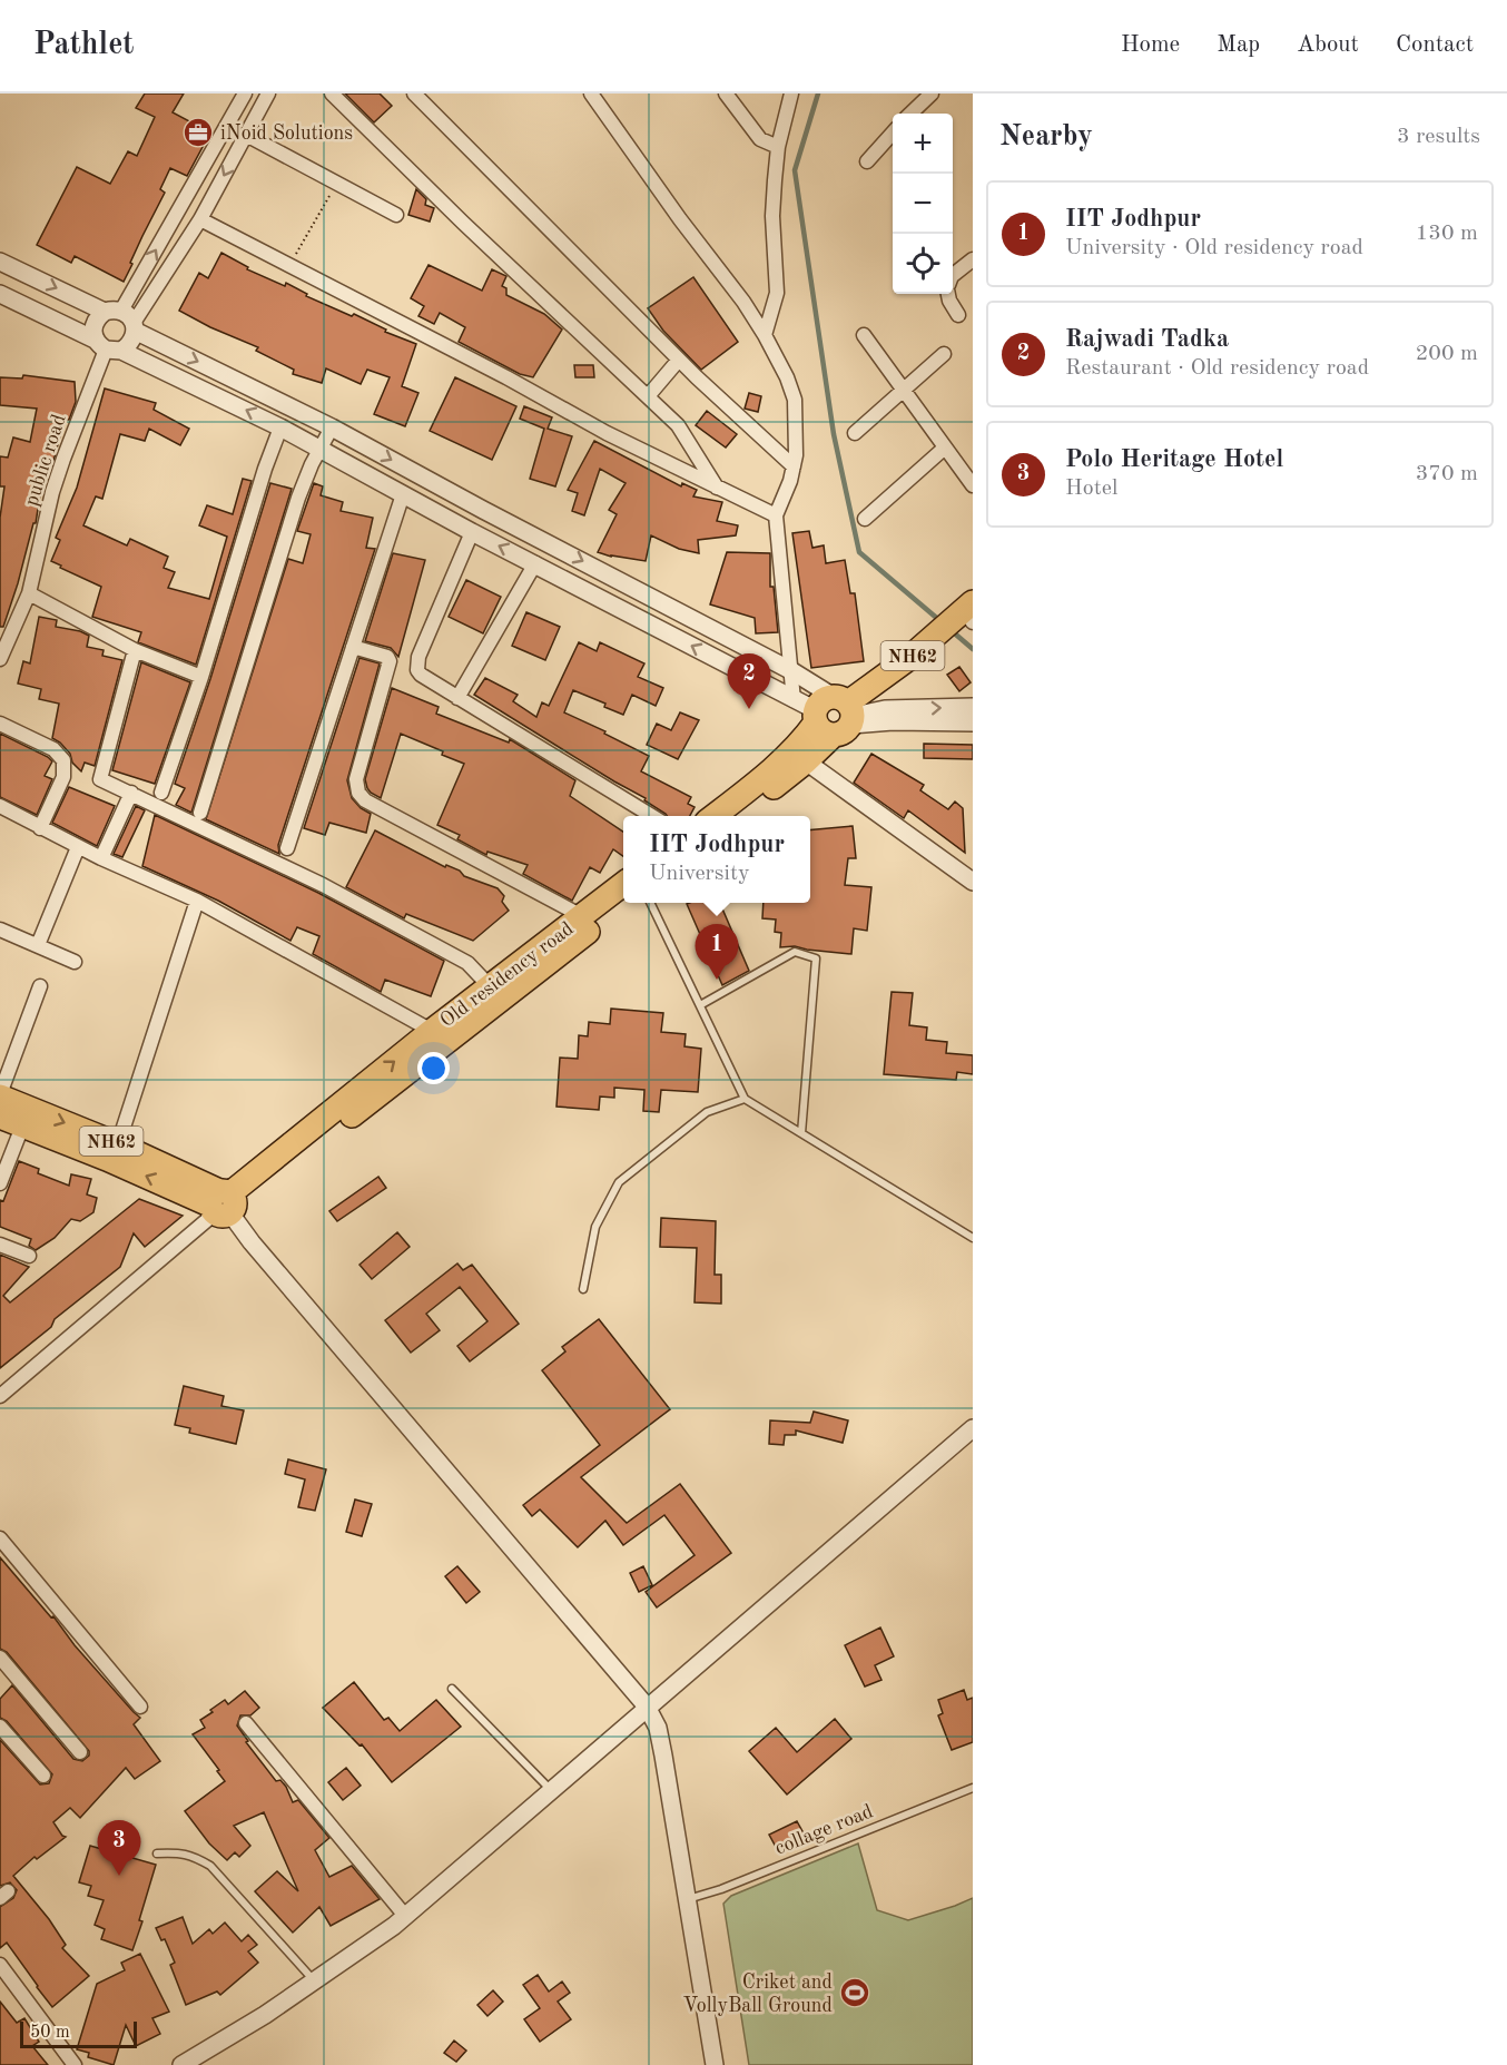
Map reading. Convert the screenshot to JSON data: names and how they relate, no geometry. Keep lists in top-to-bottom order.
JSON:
{
  "streets": {
    "highway": ["NH62", "Old residency road"],
    "street": ["public road"],
    "lane": ["collage road"]
  },
  "crossings": [
    ["NH62", "Old residency road"]
  ],
  "places": {
    "office": ["iNoid Solutions"],
    "sports": ["Criket and VollyBall Ground"]
  },
  "scale_bar": "50 m",
  "page": {
    "header": "Pathlet",
    "nav": [
      "Home",
      "Map",
      "About",
      "Contact"
    ],
    "heading": ["Nearby", "3 results"],
    "map_buttons": ["+", "−"],
    "list": [
      {
        "mark": "1",
        "name": "IIT Jodhpur",
        "note": "University · Old residency road",
        "value": "130 m"
      },
      {
        "mark": "2",
        "name": "Rajwadi Tadka",
        "note": "Restaurant · Old residency road",
        "value": "200 m"
      },
      {
        "mark": "3",
        "name": "Polo Heritage Hotel",
        "note": "Hotel",
        "value": "370 m"
      }
    ],
    "pins": ["2", "1", "3"],
    "popup": ["IIT Jodhpur", "University"],
    "scale": "50 m"
  }
}
